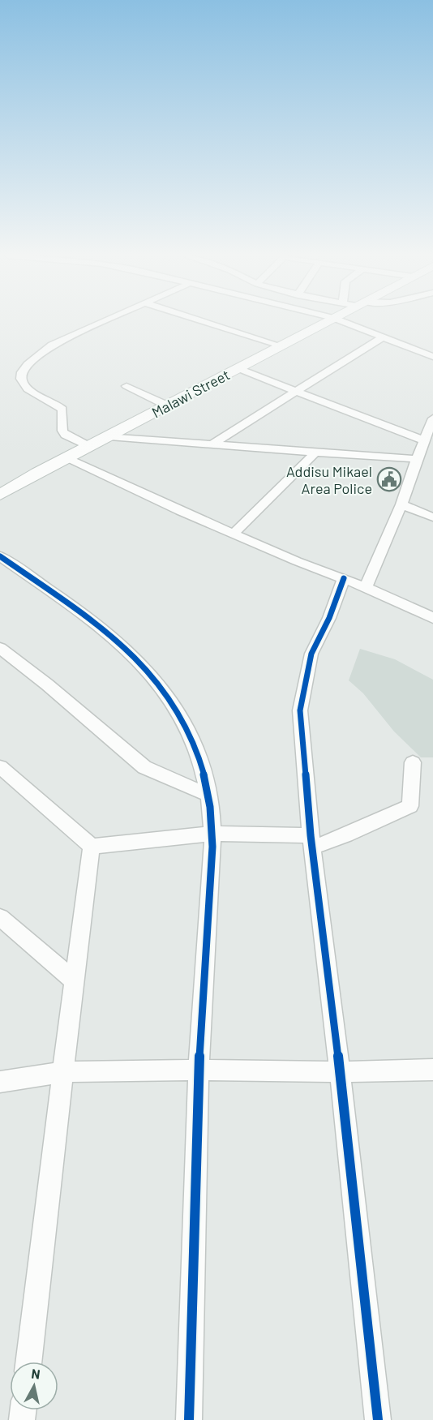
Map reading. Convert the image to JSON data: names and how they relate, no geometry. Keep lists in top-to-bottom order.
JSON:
{
  "streets": {
    "street": ["Malawi Street"]
  },
  "places": {
    "public building": ["Addisu Mikael Area Police"]
  },
  "north": "top"
}
